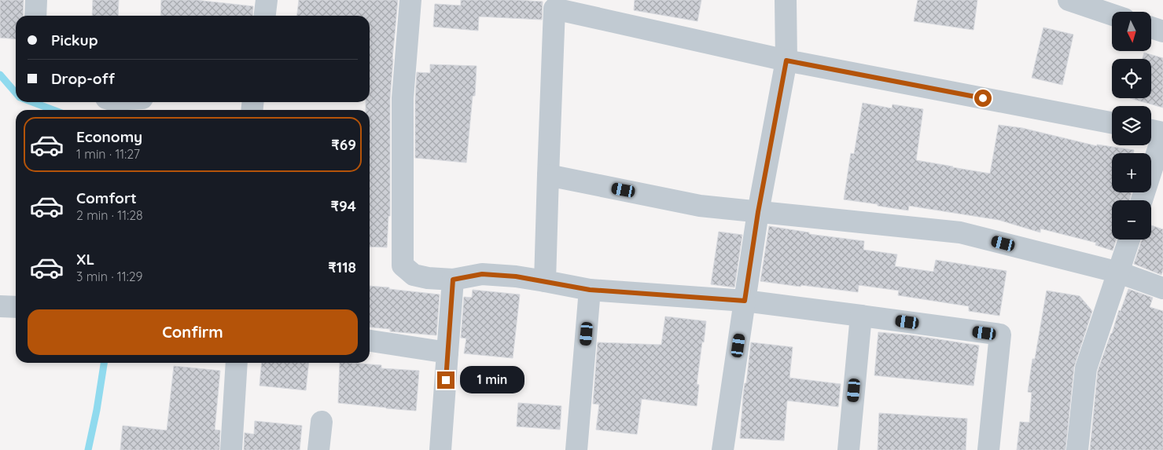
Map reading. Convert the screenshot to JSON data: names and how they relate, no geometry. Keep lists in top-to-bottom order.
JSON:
{
  "north": "bottom",
  "page": {
    "map_buttons": ["+", "−"],
    "banner": ["Pickup", "Drop-off"],
    "list": [
      {
        "name": "Economy",
        "note": "1 min · 11:27",
        "value": "₹69"
      },
      {
        "name": "Comfort",
        "note": "2 min · 11:28",
        "value": "₹94"
      },
      {
        "name": "XL",
        "note": "3 min · 11:29",
        "value": "₹118"
      }
    ],
    "buttons": "Confirm",
    "bubble": "1 min"
  }
}
